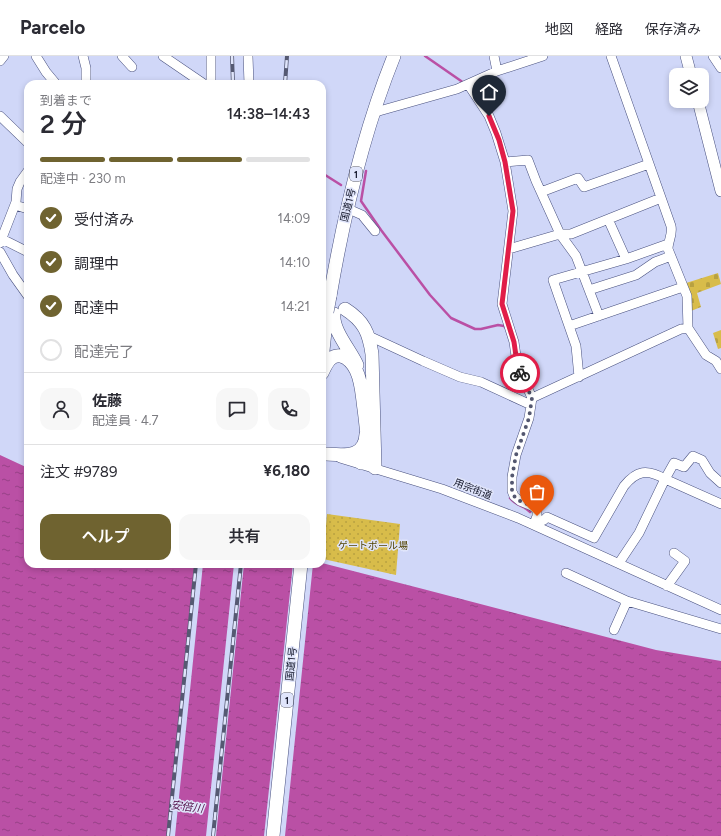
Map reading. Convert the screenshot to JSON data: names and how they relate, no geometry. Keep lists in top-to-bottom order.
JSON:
{
  "streets": {
    "highway": ["1", "国道1号"],
    "street": ["用宗街道"]
  },
  "water": ["安倍川"],
  "parks": ["ゲートボール場"],
  "page": {
    "header": "Parcelo",
    "nav": ["地図", "経路", "保存済み"],
    "heading": ["2 分", "到着まで", "14:38–14:43"],
    "panel": [
      "佐藤",
      "配達員 · 4.7",
      "注文 #9789",
      "¥6,180"
    ],
    "bar": "配達中 · 230 m",
    "list": [
      ["受付済み", "14:09"],
      ["調理中", "14:10"],
      ["配達中", "14:21"],
      "配達完了"
    ],
    "buttons": ["ヘルプ", "共有"]
  }
}
